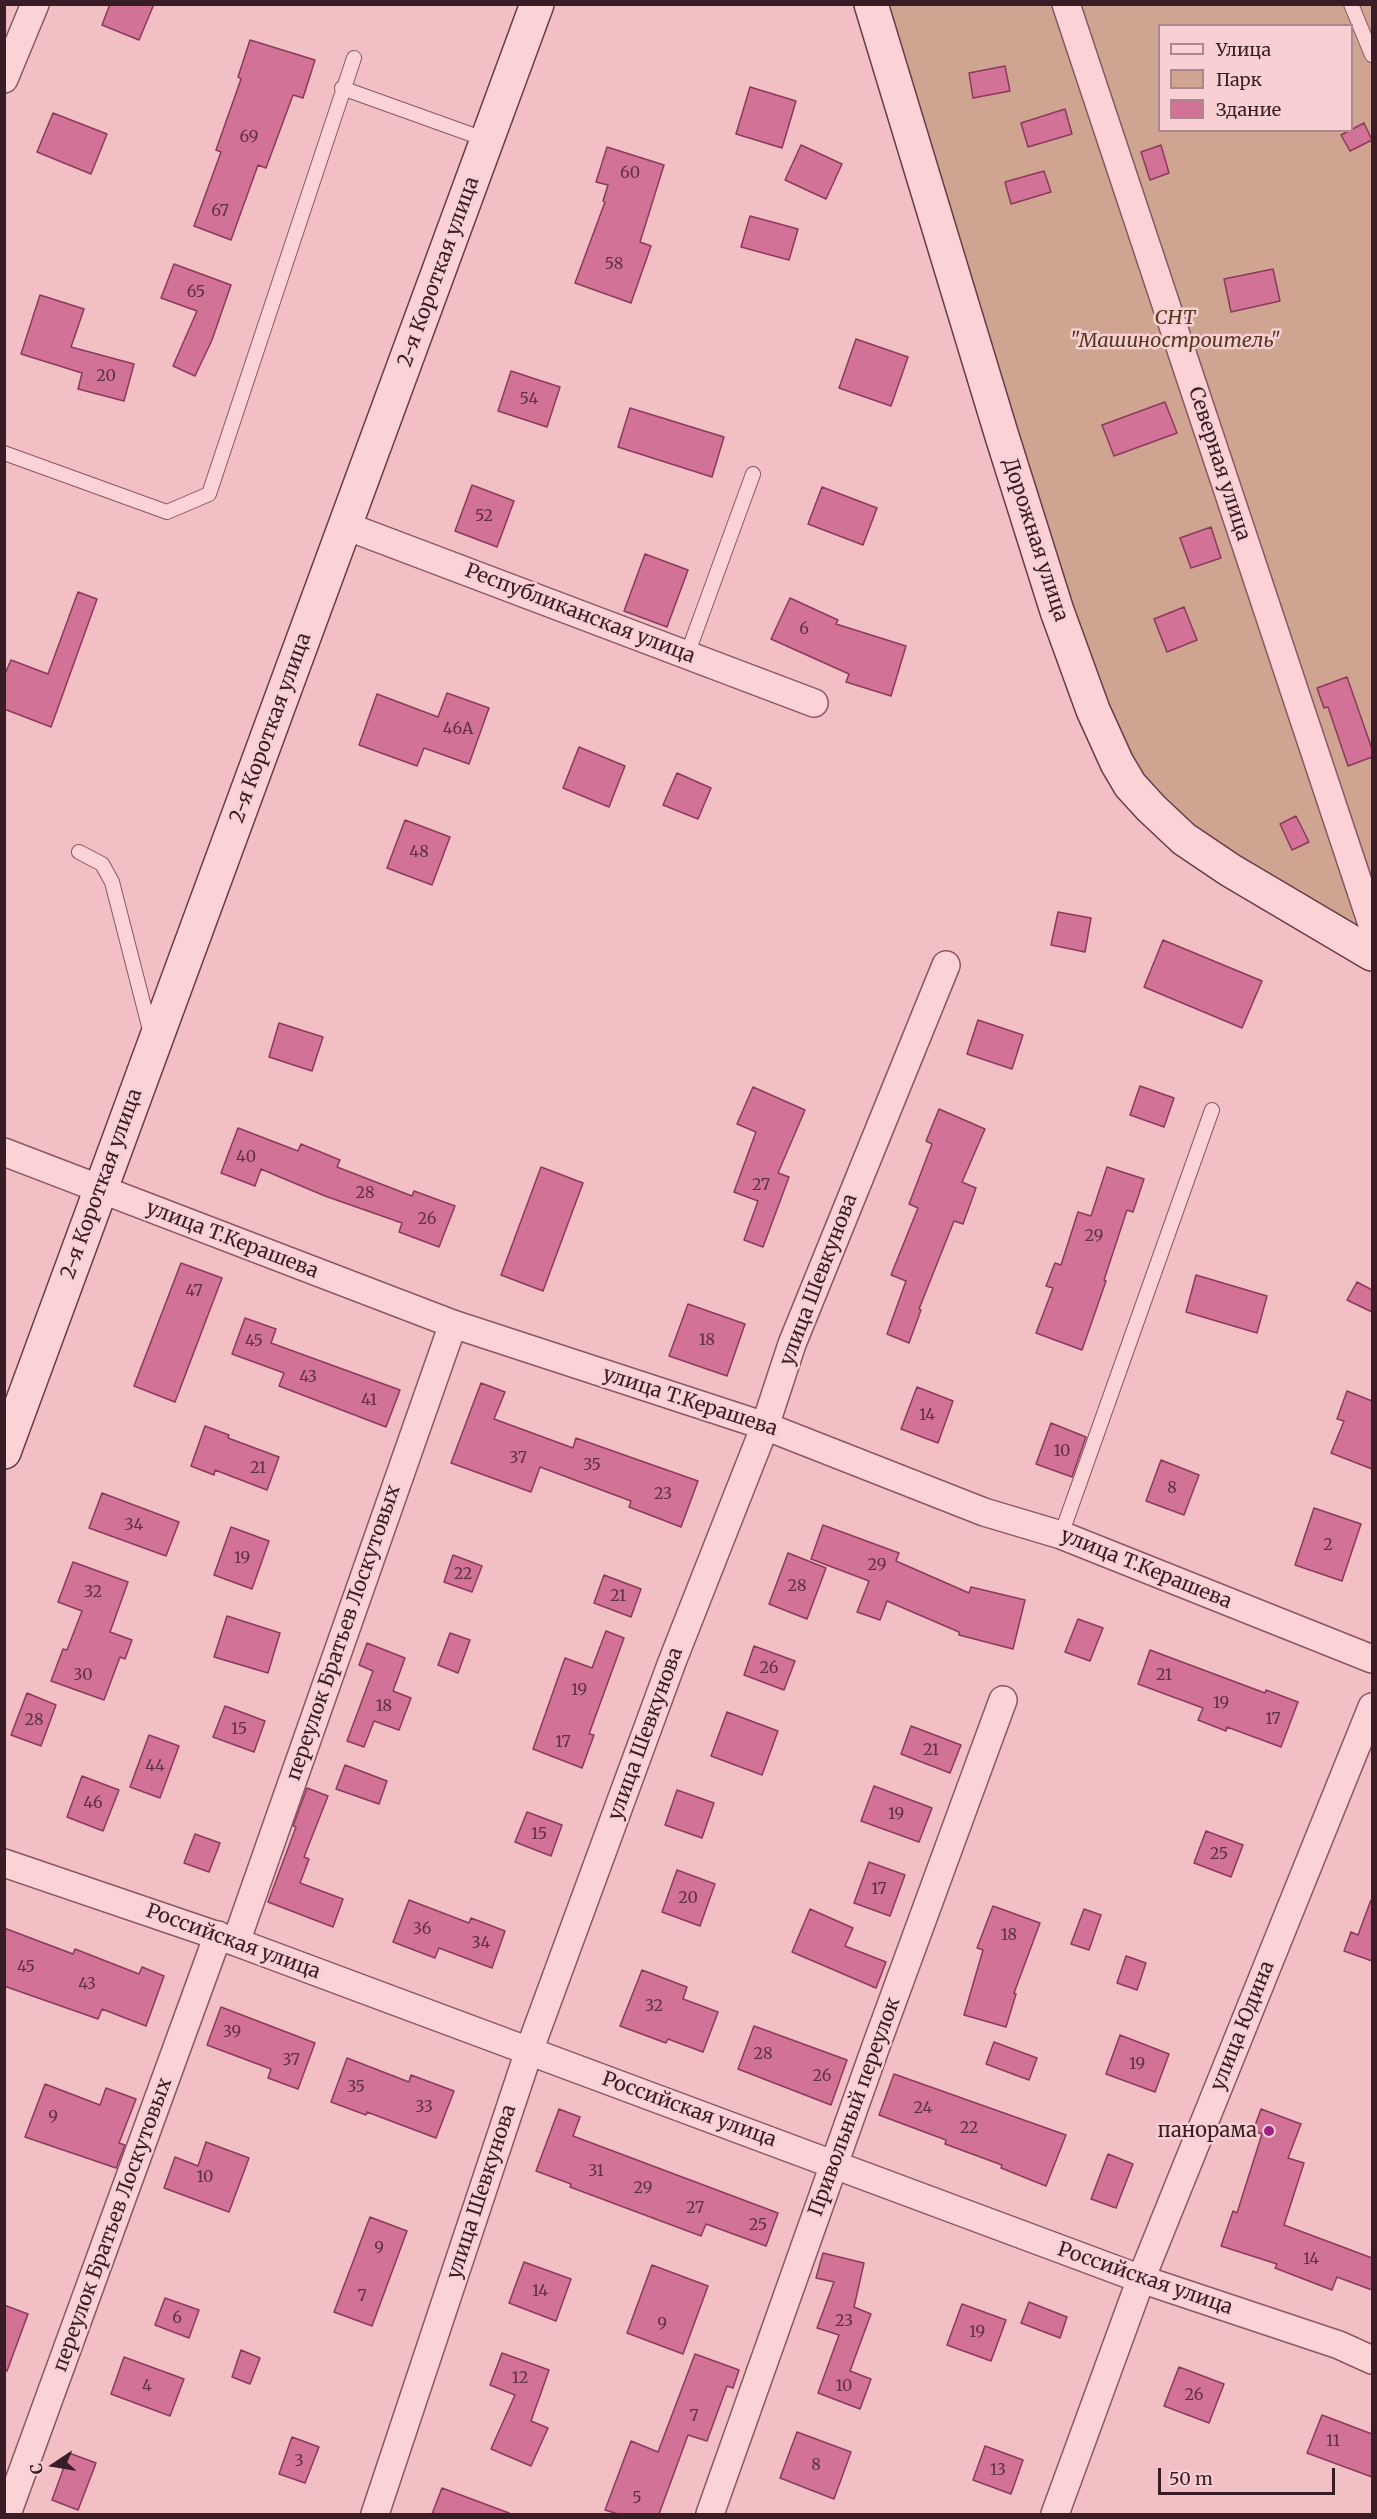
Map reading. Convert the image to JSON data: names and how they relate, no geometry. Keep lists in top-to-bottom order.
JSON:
{
  "streets": {
    "street": [
      "2-я Короткая улица",
      "Северная улица",
      "Дорожная улица",
      "Республиканская улица",
      "улица Т.Керашева",
      "улица Шевкунова",
      "переулок Братьев Лоскутовых",
      "Российская улица",
      "улица Юдина",
      "Привольный переулок"
    ]
  },
  "crossings": [
    ["2-я Короткая улица", "Республиканская улица"],
    ["2-я Короткая улица", "улица Т.Керашева"],
    ["улица Т.Керашева", "улица Шевкунова"],
    ["улица Т.Керашева", "переулок Братьев Лоскутовых"],
    ["улица Шевкунова", "Российская улица"],
    ["переулок Братьев Лоскутовых", "Российская улица"],
    ["Российская улица", "улица Юдина"],
    ["Российская улица", "Привольный переулок"]
  ],
  "parks": ["СНТ \"Машиностроитель\""],
  "places": ["панорама"],
  "house_numbers": [
    "69",
    "60",
    "67",
    "58",
    "65",
    "20",
    "54",
    "52",
    "6",
    "46А",
    "48",
    "40",
    "27",
    "28",
    "26",
    "29",
    "47",
    "18",
    "45",
    "43",
    "41",
    "14",
    "10",
    "37",
    "35",
    "21",
    "8",
    "23",
    "34",
    "2",
    "19",
    "29",
    "22",
    "28",
    "32",
    "21",
    "26",
    "30",
    "21",
    "19",
    "19",
    "18",
    "17",
    "28",
    "15",
    "17",
    "21",
    "44",
    "46",
    "19",
    "15",
    "25",
    "17",
    "20",
    "36",
    "18",
    "34",
    "45",
    "43",
    "32",
    "39",
    "28",
    "37",
    "19",
    "26",
    "35",
    "33",
    "24",
    "9",
    "22",
    "31",
    "10",
    "29",
    "27",
    "25",
    "9",
    "14",
    "14",
    "7",
    "6",
    "23",
    "9",
    "19",
    "12",
    "4",
    "10",
    "26",
    "7",
    "11",
    "3",
    "8",
    "13",
    "5"
  ],
  "legend": ["Улица", "Парк", "Здание"],
  "scale_bar": "50 m",
  "north": "left"
}
